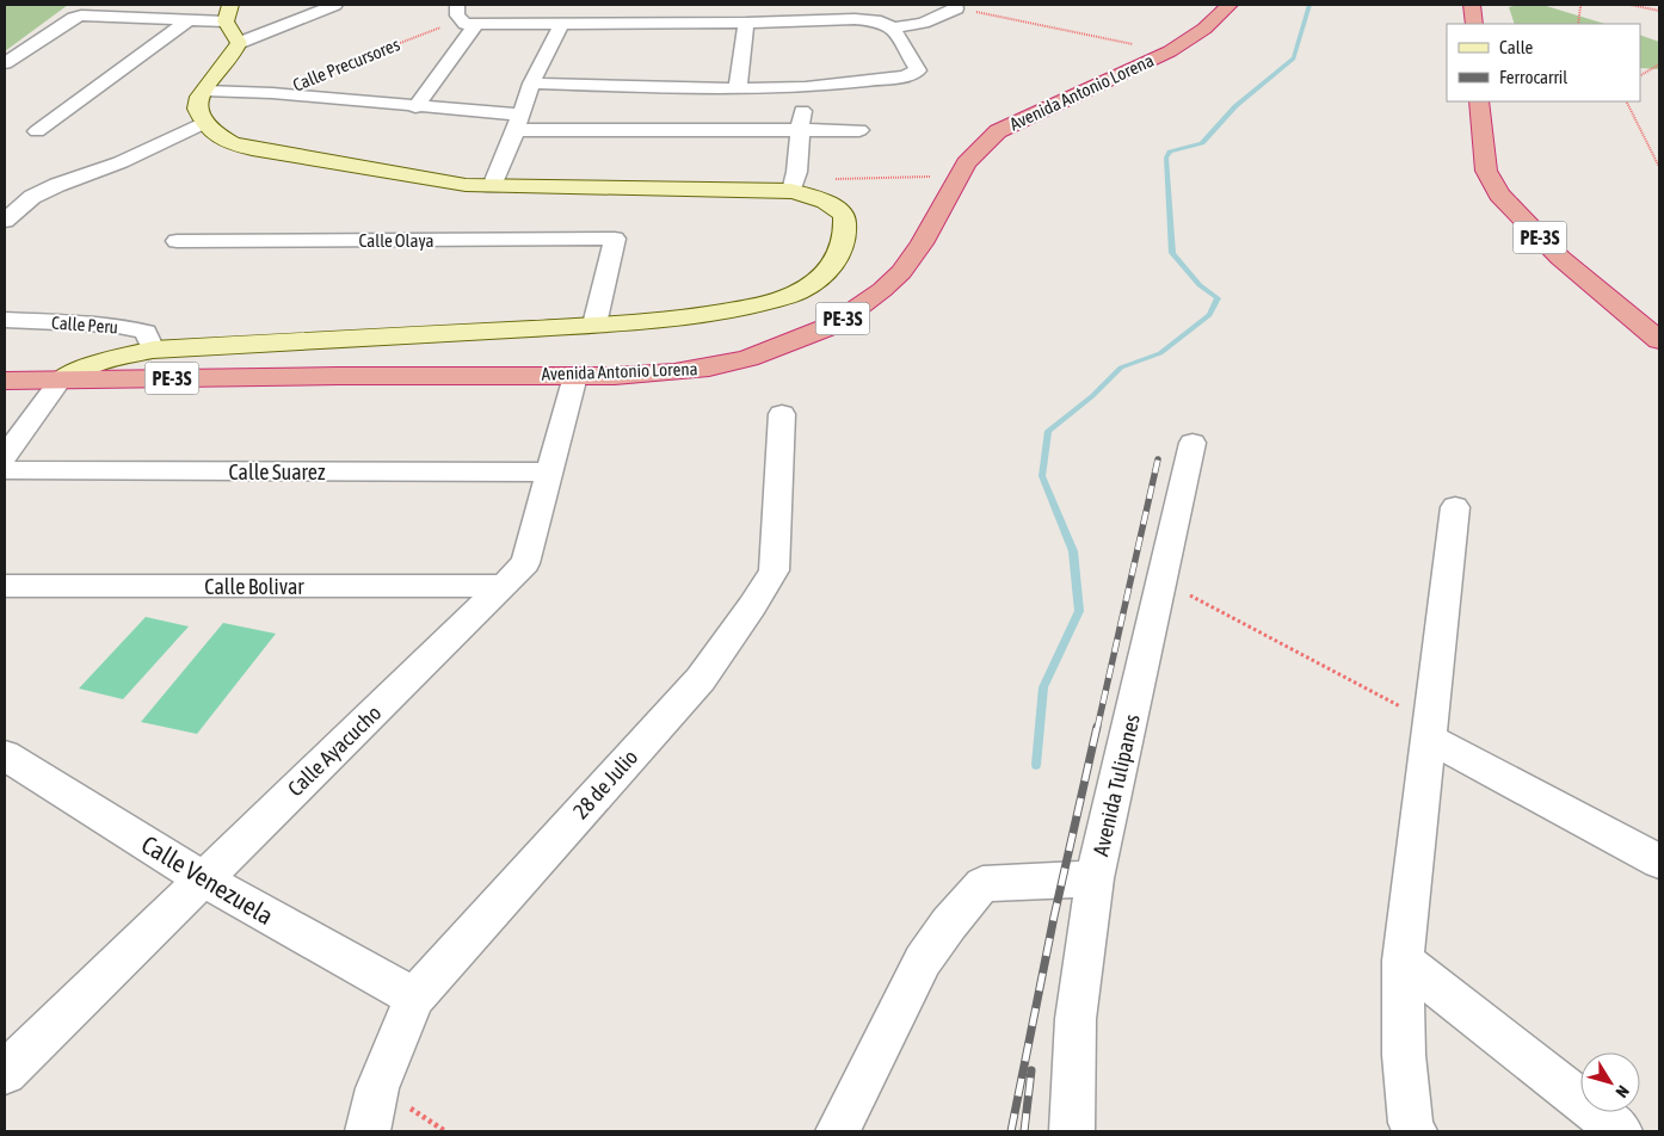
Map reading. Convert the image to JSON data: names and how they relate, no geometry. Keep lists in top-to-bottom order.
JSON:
{
  "streets": {
    "highway": ["Avenida Antonio Lorena", "PE-3S"],
    "street": [
      "Calle Olaya",
      "Calle Peru",
      "Calle Suarez",
      "Calle Bolivar",
      "Calle Ayacucho",
      "28 de Julio",
      "Avenida Tulipanes",
      "Calle Venezuela"
    ],
    "path": ["Calle Precursores"]
  },
  "crossings": [
    ["Avenida Antonio Lorena", "PE-3S"],
    ["Avenida Antonio Lorena", "Calle Ayacucho"],
    ["Calle Suarez", "Calle Ayacucho"],
    ["Calle Bolivar", "Calle Ayacucho"],
    ["Calle Ayacucho", "Calle Venezuela"],
    ["28 de Julio", "Calle Venezuela"]
  ],
  "legend": ["Calle", "Ferrocarril"],
  "north": "bottom right"
}
